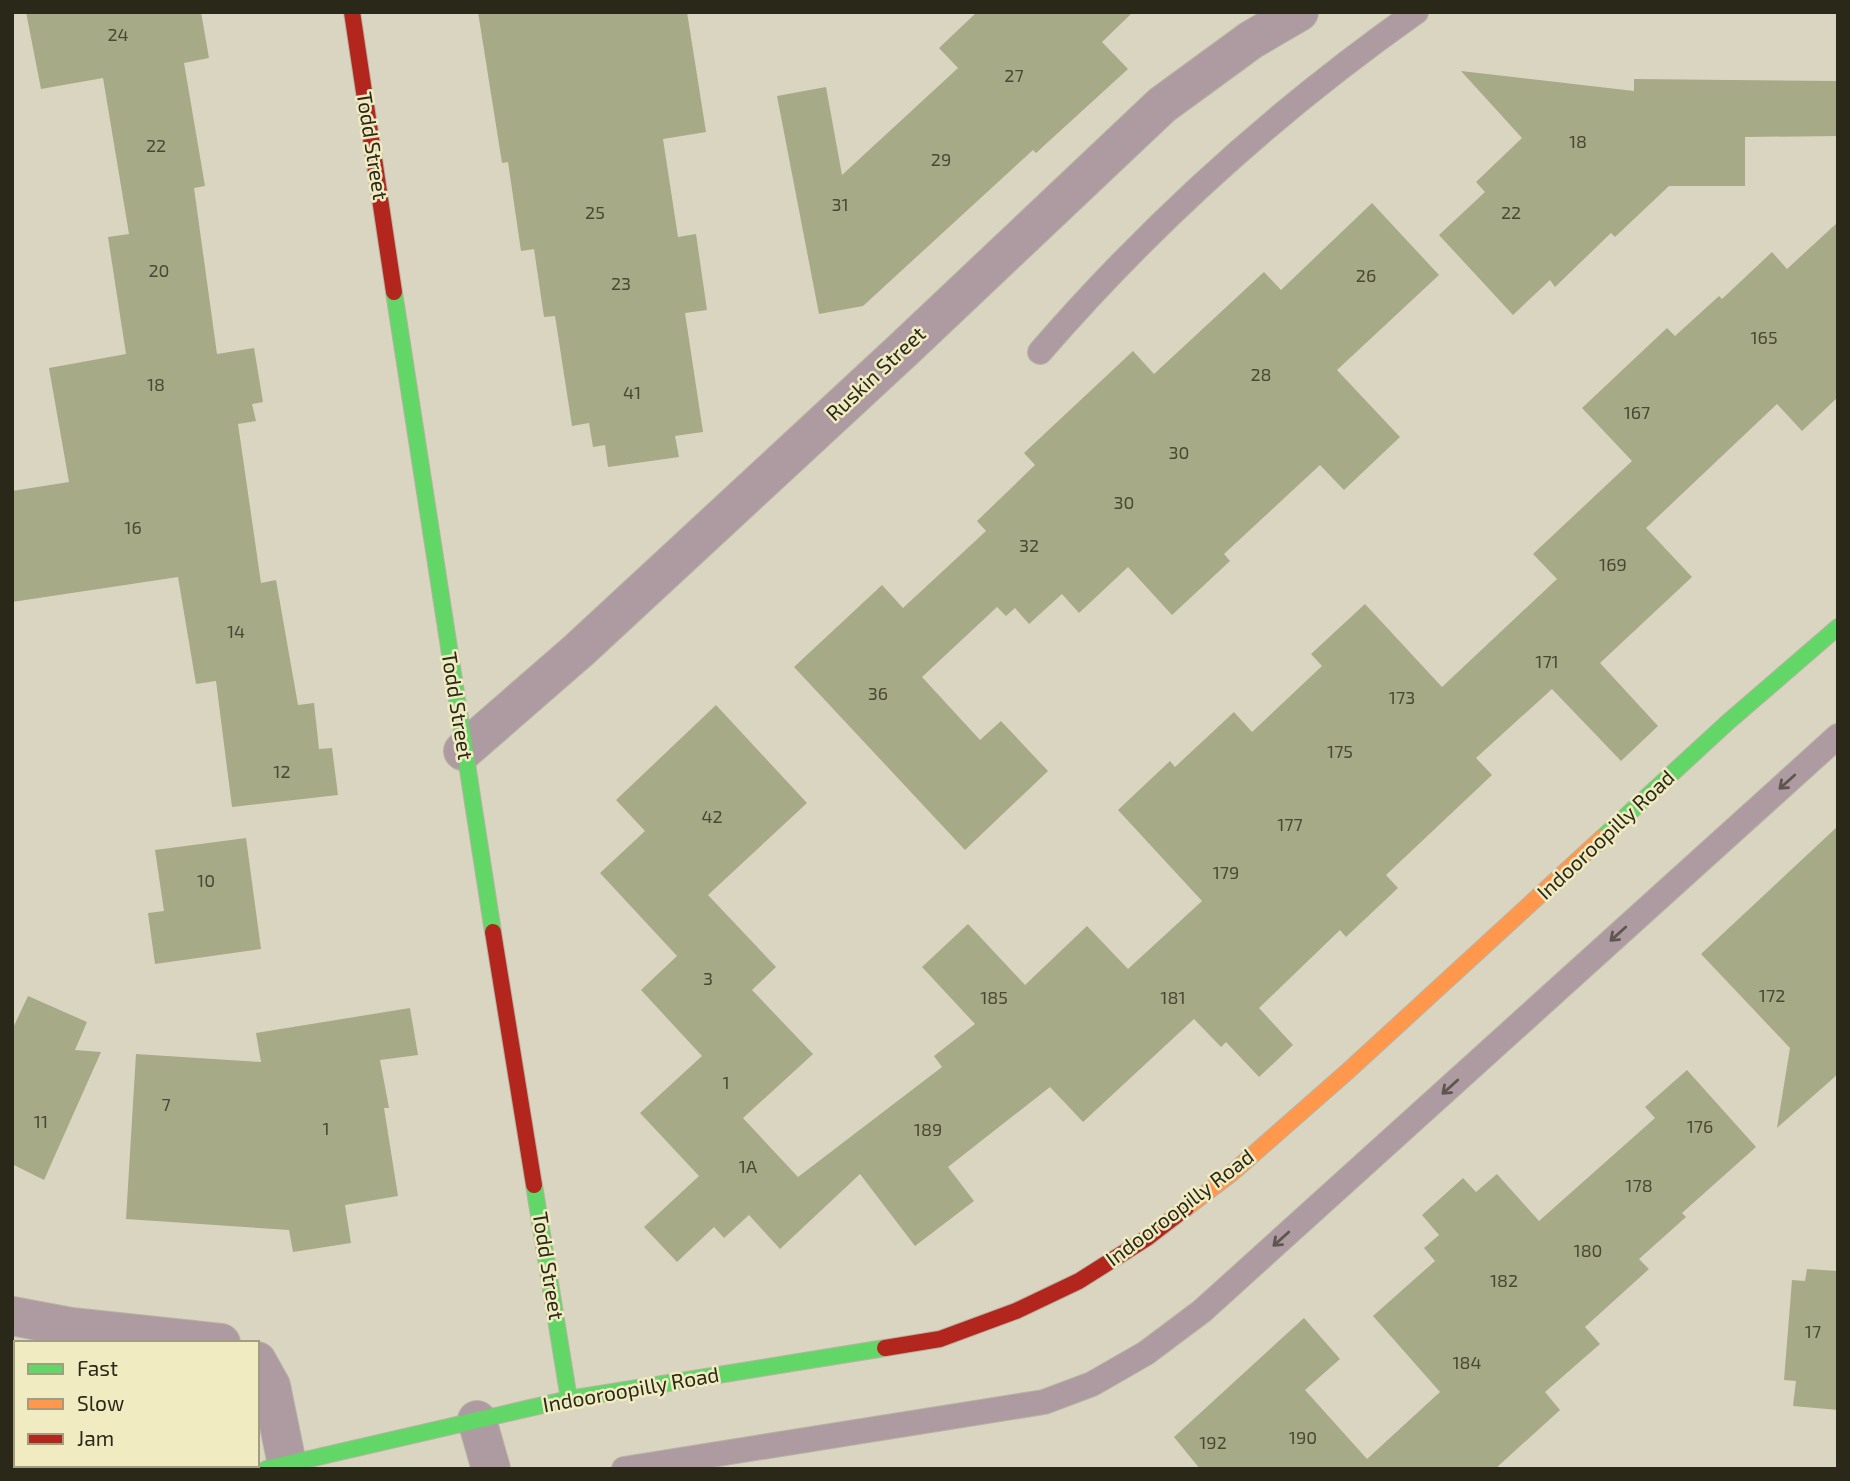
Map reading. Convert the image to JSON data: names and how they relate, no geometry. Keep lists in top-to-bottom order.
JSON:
{
  "streets": {
    "main road": ["Todd Street", "Indooroopilly Road"],
    "street": ["Ruskin Street"]
  },
  "crossings": [
    ["Todd Street", "Ruskin Street"],
    ["Todd Street", "Indooroopilly Road"]
  ],
  "house_numbers": [
    "24",
    "27",
    "18",
    "22",
    "29",
    "31",
    "25",
    "22",
    "20",
    "26",
    "23",
    "165",
    "28",
    "18",
    "41",
    "167",
    "30",
    "30",
    "16",
    "32",
    "169",
    "14",
    "171",
    "36",
    "173",
    "175",
    "12",
    "42",
    "177",
    "179",
    "10",
    "3",
    "172",
    "185",
    "181",
    "1",
    "7",
    "11",
    "176",
    "1",
    "189",
    "1A",
    "178",
    "180",
    "182",
    "17",
    "184",
    "190",
    "192"
  ],
  "legend": ["Fast", "Slow", "Jam"]
}
